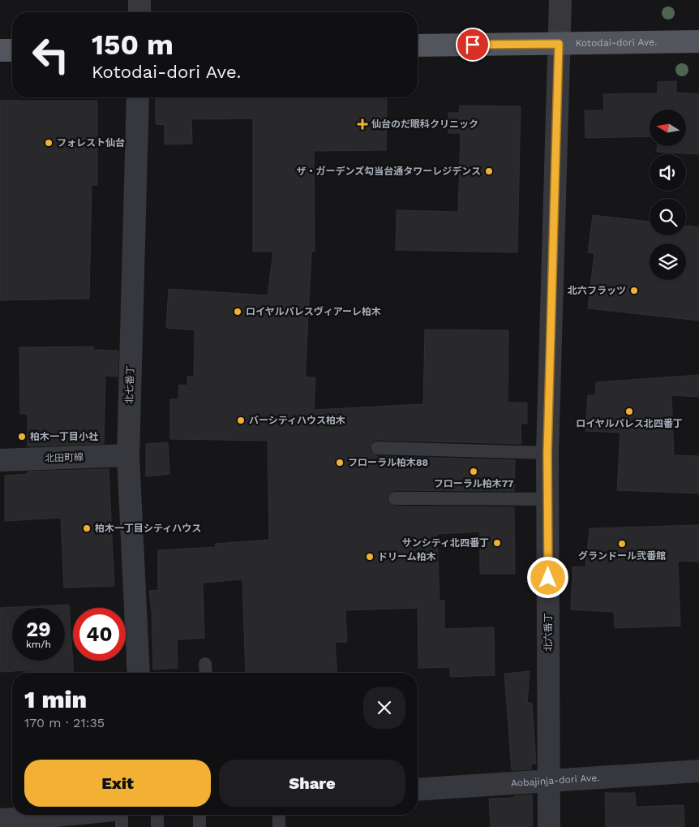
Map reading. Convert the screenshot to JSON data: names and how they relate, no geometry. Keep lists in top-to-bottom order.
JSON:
{
  "streets": {
    "main road": ["Kotodai-dori Ave."],
    "street": [
      "北七番丁",
      "北田町線",
      "北六番丁",
      "Aobajinja-dori Ave."
    ]
  },
  "crossings": [
    ["Kotodai-dori Ave.", "北六番丁"],
    ["北七番丁", "北田町線"],
    ["北六番丁", "Aobajinja-dori Ave."]
  ],
  "places": {
    "health": ["仙台のだ眼科クリニック"],
    "other": [
      "フォレスト仙台",
      "ザ・ガーデンズ勾当台通タワーレジデンス",
      "北六フラッツ",
      "ロイヤルパレスヴィアーレ柏木",
      "ロイヤルパレス北四番丁",
      "バーシティハウス柏木",
      "柏木一丁目小社",
      "フローラル柏木88",
      "フローラル柏木77",
      "柏木一丁目シティハウス",
      "サンシティ北四番丁",
      "グランドール弐番館",
      "ドリーム柏木"
    ]
  },
  "north": "left",
  "page": {
    "turn": ["150 m", "Kotodai-dori Ave."],
    "speed": "29 km/h",
    "limit": "40",
    "heading": ["1 min", "170 m · 21:35"],
    "buttons": ["Exit", "Share"]
  }
}
